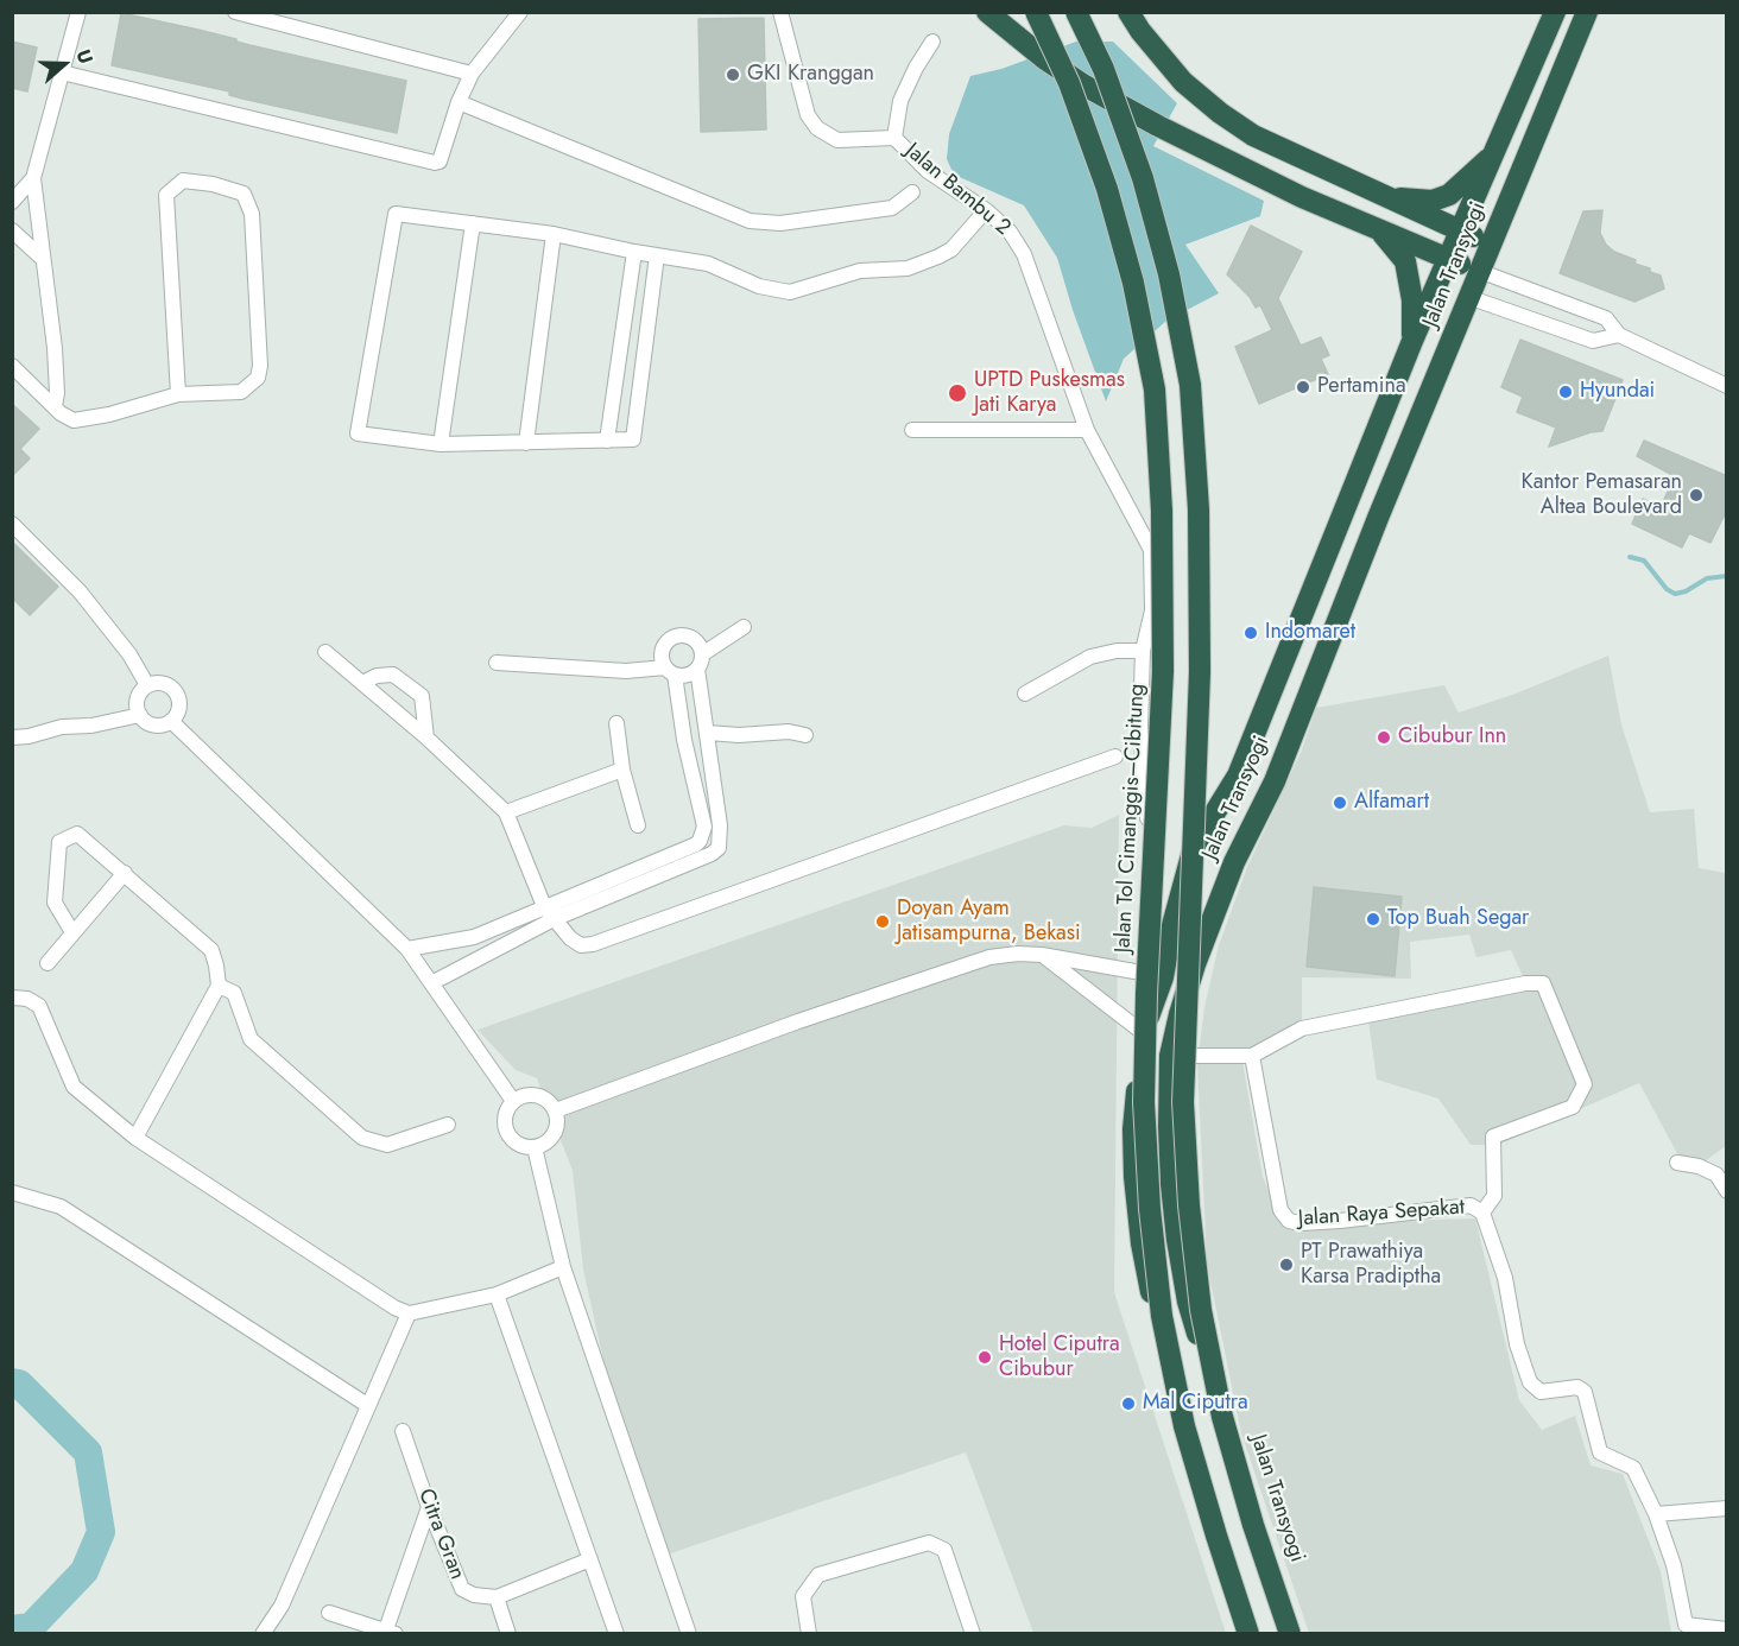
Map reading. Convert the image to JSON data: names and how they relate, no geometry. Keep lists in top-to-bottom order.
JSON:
{
  "streets": {
    "highway": ["Jalan Transyogi", "Jalan Tol Cimanggis–Cibitung"],
    "street": ["Jalan Bambu 2", "Jalan Raya Sepakat", "Citra Gran"]
  },
  "crossings": [
    ["Jalan Bambu 2", "Jalan Transyogi"],
    ["Jalan Transyogi", "Jalan Tol Cimanggis–Cibitung"]
  ],
  "places": [
    "GKI Kranggan",
    "Pertamina",
    "Hyundai",
    "UPTD Puskesmas Jati Karya",
    "Kantor Pemasaran Altea Boulevard",
    "Indomaret",
    "Cibubur Inn",
    "Alfamart",
    "Top Buah Segar",
    "Doyan Ayam Jatisampurna, Bekasi",
    "PT Prawathiya Karsa Pradiptha",
    "Hotel Ciputra Cibubur",
    "Mal Ciputra"
  ],
  "north": "right"
}
